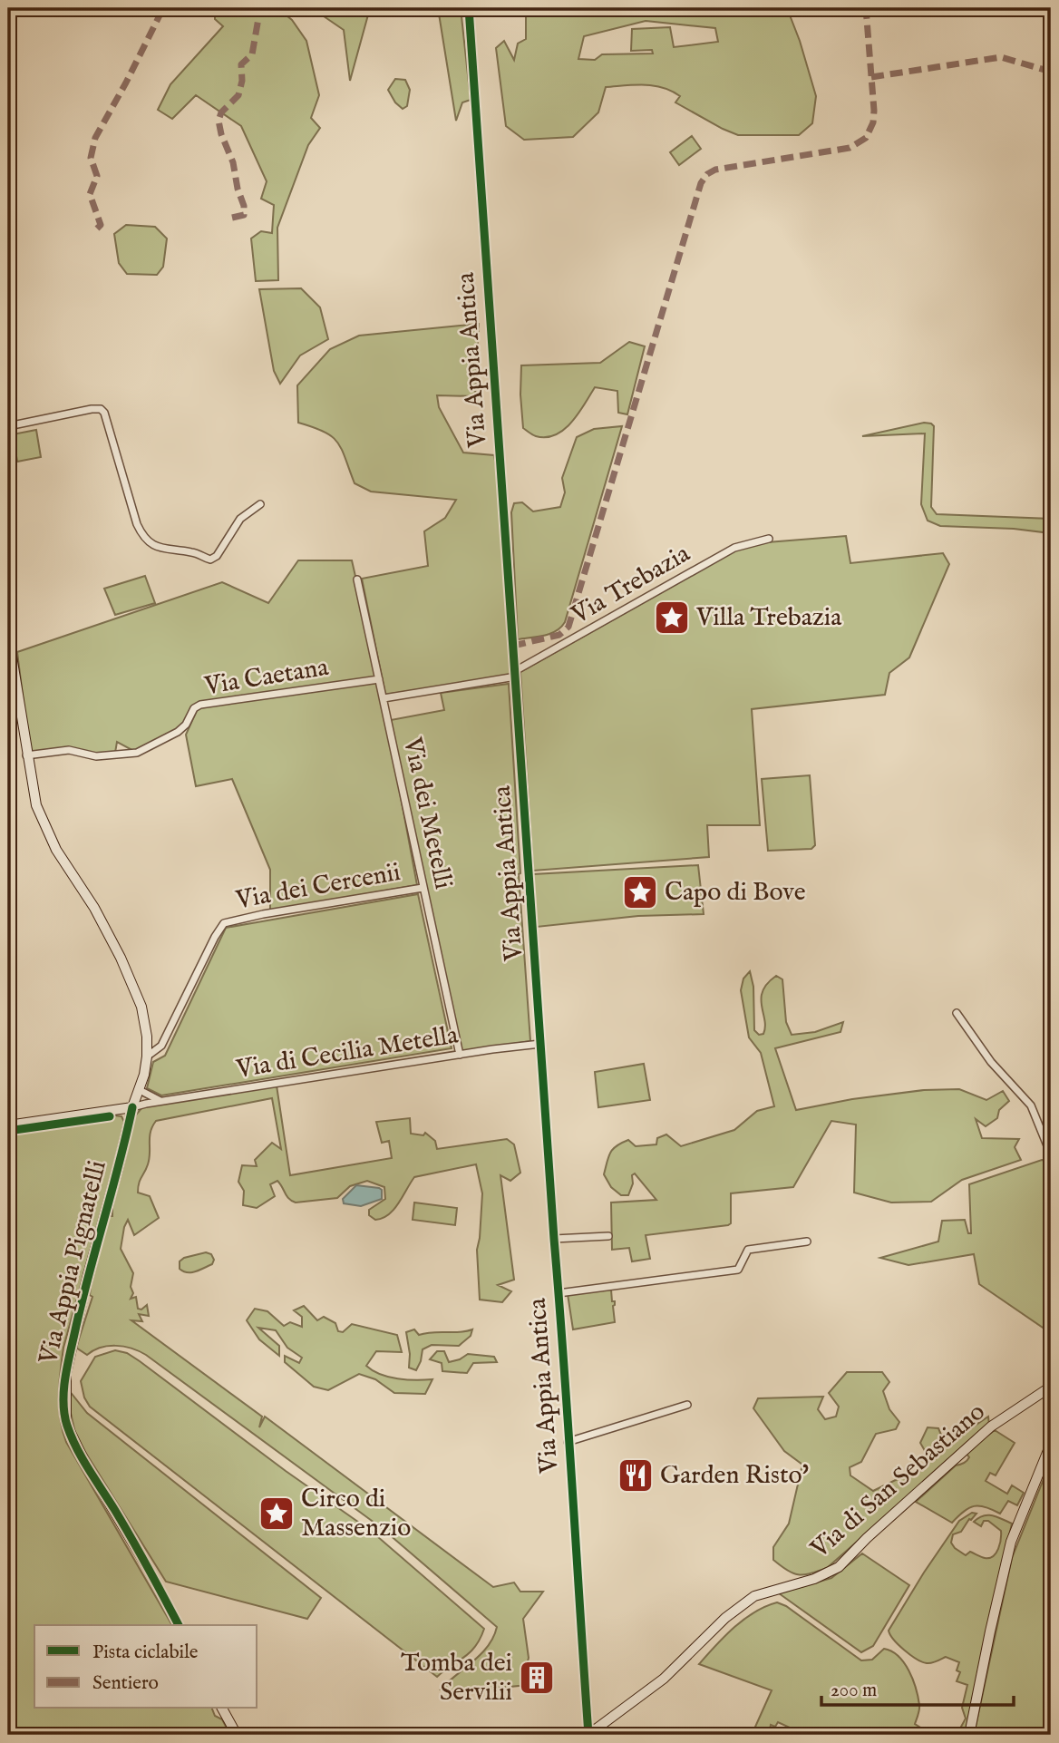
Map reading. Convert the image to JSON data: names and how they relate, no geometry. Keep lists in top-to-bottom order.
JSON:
{
  "streets": {
    "main road": ["Via Appia Pignatelli", "Via di San Sebastiano"],
    "street": [
      "Via Appia Antica",
      "Via Trebazia",
      "Via Caetana",
      "Via dei Metelli",
      "Via dei Cercenii",
      "Via di Cecilia Metella"
    ]
  },
  "crossings": [
    ["Via Appia Antica", "Via Trebazia"],
    ["Via Appia Antica", "Via di Cecilia Metella"],
    ["Via Appia Antica", "Via di San Sebastiano"],
    ["Via Caetana", "Via dei Metelli"],
    ["Via Caetana", "Via Appia Pignatelli"],
    ["Via dei Metelli", "Via dei Cercenii"],
    ["Via dei Metelli", "Via di Cecilia Metella"],
    ["Via dei Cercenii", "Via Appia Pignatelli"],
    ["Via di Cecilia Metella", "Via Appia Pignatelli"]
  ],
  "places": {
    "place": ["Villa Trebazia", "Capo di Bove", "Circo di Massenzio"],
    "restaurant": ["Garden Risto'"],
    "building": ["Tomba dei Servilii"]
  },
  "legend": ["Pista ciclabile", "Sentiero"],
  "scale_bar": "200 m"
}
